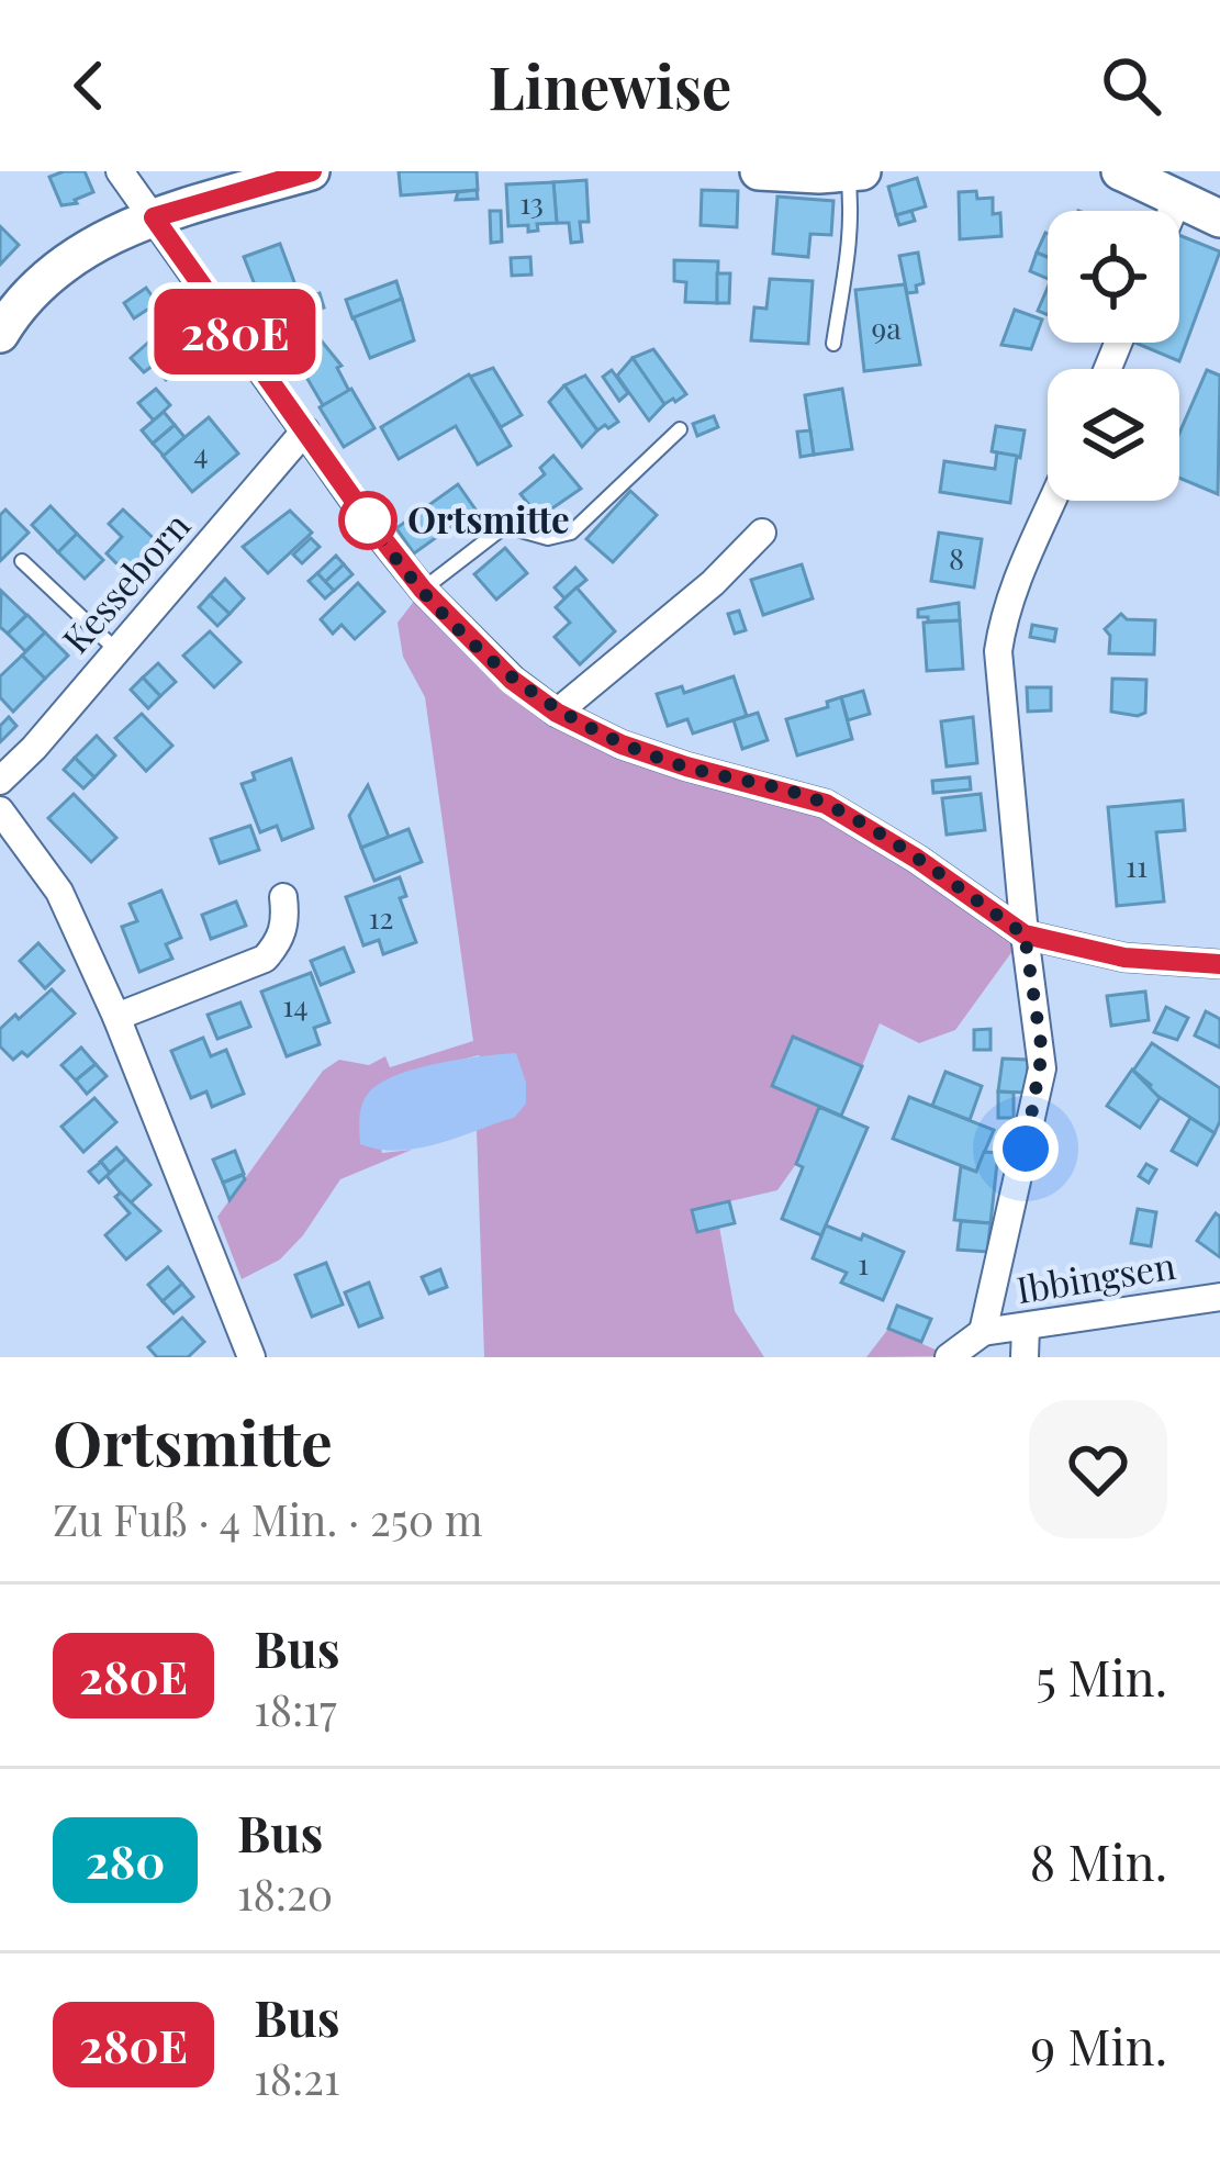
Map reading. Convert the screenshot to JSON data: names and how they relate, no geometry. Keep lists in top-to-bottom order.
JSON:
{
  "streets": {
    "street": ["Kesseborn", "Ibbingsen"]
  },
  "places": ["Ortsmitte"],
  "lines": ["bus line 280E"],
  "house_numbers": [
    "13",
    "9a",
    "4",
    "8",
    "11",
    "12",
    "14",
    "1"
  ],
  "page": {
    "header": "Linewise",
    "on_map": "280E",
    "heading": ["Ortsmitte", "Zu Fuß · 4 Min. · 250 m"],
    "list": [
      {
        "mark": "280E",
        "name": "Bus",
        "note": "18:17",
        "value": "5 Min."
      },
      {
        "mark": "280",
        "name": "Bus",
        "note": "18:20",
        "value": "8 Min."
      },
      {
        "mark": "280E",
        "name": "Bus",
        "note": "18:21",
        "value": "9 Min."
      }
    ]
  }
}
